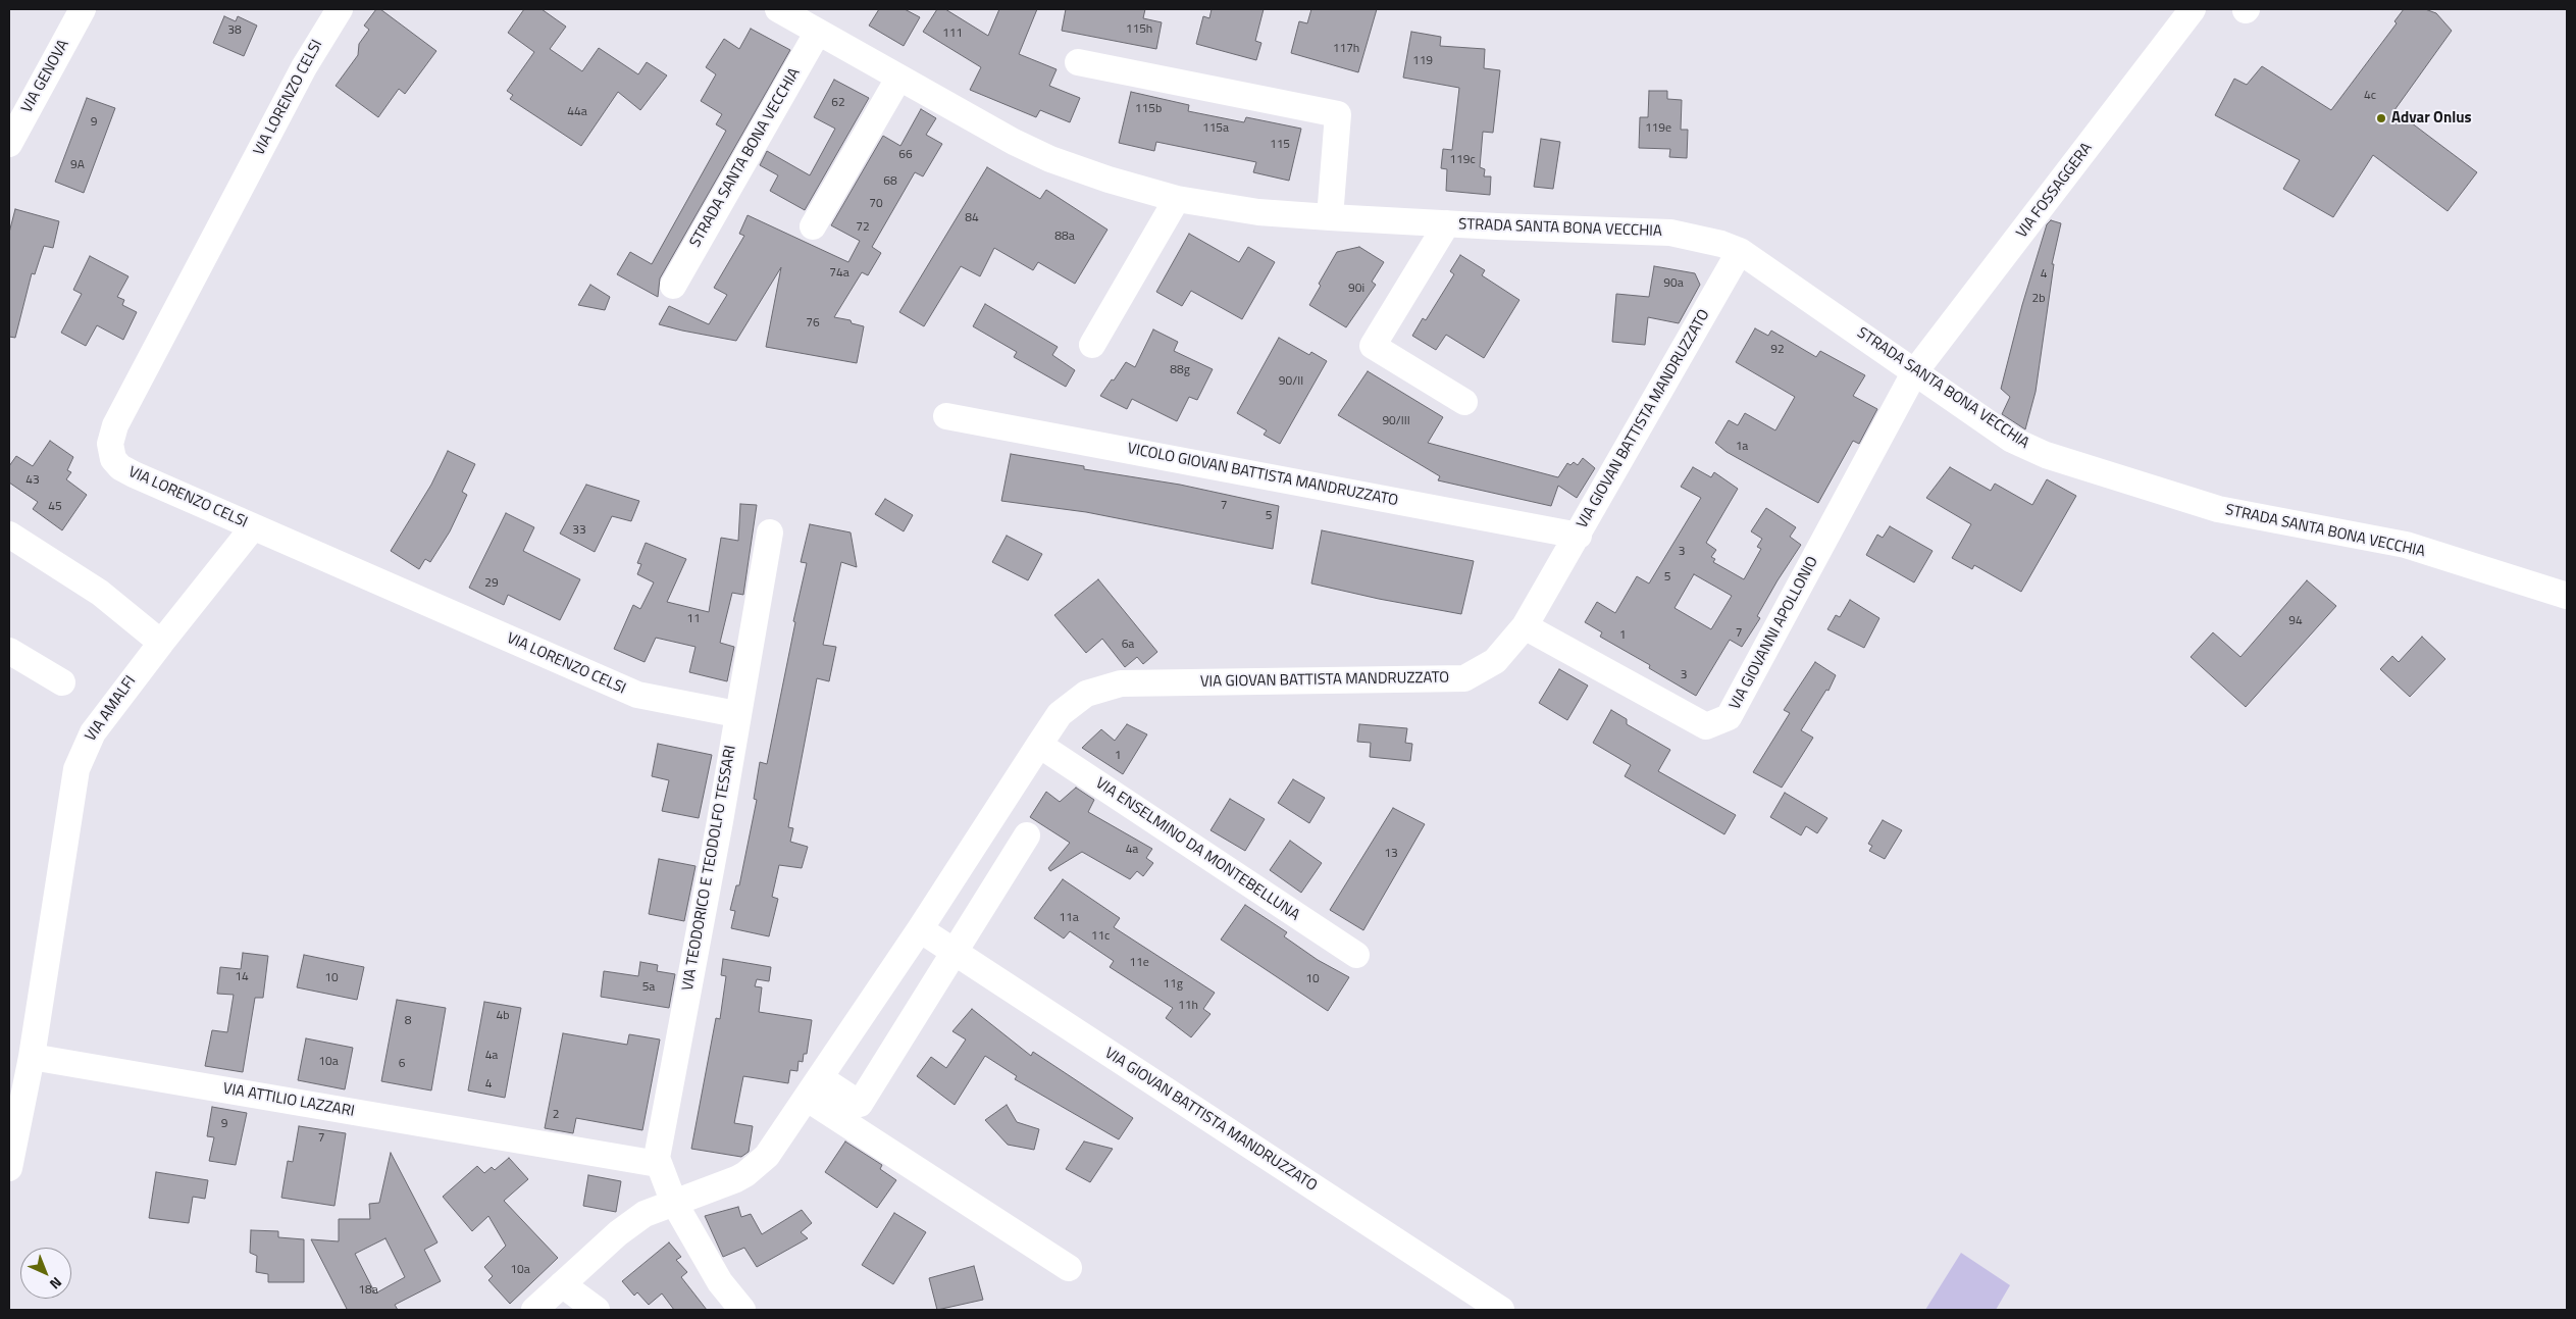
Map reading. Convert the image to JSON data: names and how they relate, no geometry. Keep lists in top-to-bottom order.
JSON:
{
  "streets": {
    "street": [
      "VIA GENOVA",
      "VIA LORENZO CELSI",
      "STRADA SANTA BONA VECCHIA",
      "VIA FOSSAGGERA",
      "VIA GIOVAN BATTISTA MANDRUZZATO",
      "VICOLO GIOVAN BATTISTA MANDRUZZATO",
      "VIA GIOVANNI APOLLONIO",
      "VIA AMALFI",
      "VIA ENSELMINO DA MONTEBELLUNA",
      "VIA TEODORICO E TEODOLFO TESSARI",
      "VIA ATTILIO LAZZARI"
    ]
  },
  "crossings": [
    ["VIA LORENZO CELSI", "VIA AMALFI"],
    ["VIA LORENZO CELSI", "VIA TEODORICO E TEODOLFO TESSARI"],
    ["STRADA SANTA BONA VECCHIA", "VIA FOSSAGGERA"],
    ["STRADA SANTA BONA VECCHIA", "VIA GIOVAN BATTISTA MANDRUZZATO"],
    ["STRADA SANTA BONA VECCHIA", "VIA GIOVANNI APOLLONIO"],
    ["VIA FOSSAGGERA", "VIA GIOVANNI APOLLONIO"],
    ["VIA GIOVAN BATTISTA MANDRUZZATO", "VICOLO GIOVAN BATTISTA MANDRUZZATO"],
    ["VIA GIOVAN BATTISTA MANDRUZZATO", "VIA GIOVANNI APOLLONIO"],
    ["VIA GIOVAN BATTISTA MANDRUZZATO", "VIA ENSELMINO DA MONTEBELLUNA"],
    ["VIA GIOVAN BATTISTA MANDRUZZATO", "VIA TEODORICO E TEODOLFO TESSARI"],
    ["VIA AMALFI", "VIA ATTILIO LAZZARI"],
    ["VIA TEODORICO E TEODOLFO TESSARI", "VIA ATTILIO LAZZARI"]
  ],
  "places": ["Advar Onlus"],
  "house_numbers": [
    "115h",
    "38",
    "111",
    "117h",
    "119",
    "4c",
    "62",
    "115b",
    "44a",
    "9",
    "115a",
    "119e",
    "115",
    "66",
    "119c",
    "9A",
    "68",
    "70",
    "84",
    "72",
    "88a",
    "74a",
    "4",
    "90a",
    "90i",
    "2b",
    "76",
    "92",
    "88g",
    "90/II",
    "90/III",
    "1a",
    "43",
    "7",
    "45",
    "5",
    "33",
    "3",
    "5",
    "29",
    "11",
    "94",
    "7",
    "1",
    "6a",
    "3",
    "1",
    "4a",
    "13",
    "11a",
    "11c",
    "11e",
    "14",
    "10",
    "10",
    "11g",
    "5a",
    "11h",
    "4b",
    "8",
    "4a",
    "10a",
    "6",
    "4",
    "2",
    "9",
    "7",
    "10a",
    "18a"
  ],
  "north": "bottom right"
}
